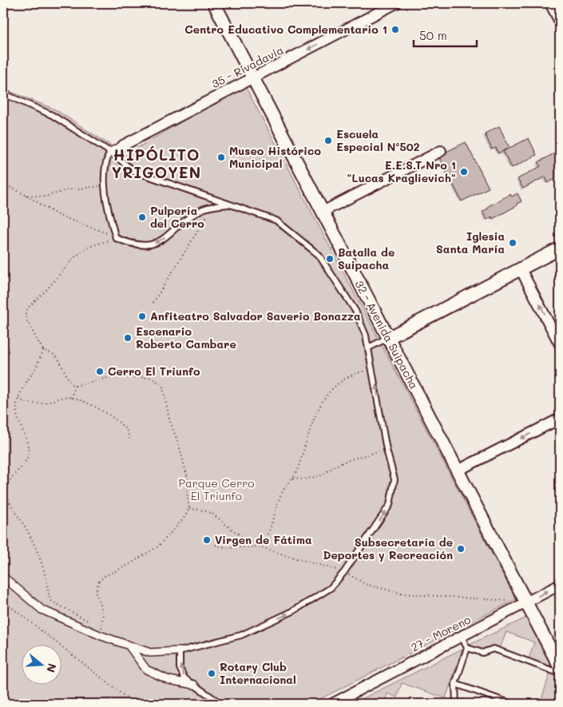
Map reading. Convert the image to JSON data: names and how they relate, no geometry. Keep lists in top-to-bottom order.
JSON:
{
  "streets": {
    "street": ["35 - Rivadavia", "32 - Avenida Suipacha", "27 - Moreno"]
  },
  "crossings": [
    ["35 - Rivadavia", "32 - Avenida Suipacha"],
    ["32 - Avenida Suipacha", "27 - Moreno"]
  ],
  "one_way": ["35 - Rivadavia"],
  "districts": ["HIPÓLITO YRIGOYEN"],
  "parks": ["Parque Cerro El Triunfo"],
  "places": [
    "Centro Educativo Complementario 1",
    "Escuela Especial Nº502",
    "Museo Histórico Municipal",
    "E.E.S.T Nro 1 \"Lucas Kraglievich\"",
    "Pulpería del Cerro",
    "Iglesia Santa María",
    "Batalla de Suipacha",
    "Anfiteatro Salvador Saverio Bonazza",
    "Escenario Roberto Cambare",
    "Cerro El Triunfo",
    "Virgen de Fátima",
    "Subsecretaría de Deportes y Recreación",
    "Rotary Club Internacional"
  ],
  "scale_bar": "50 m",
  "north": "right"
}
